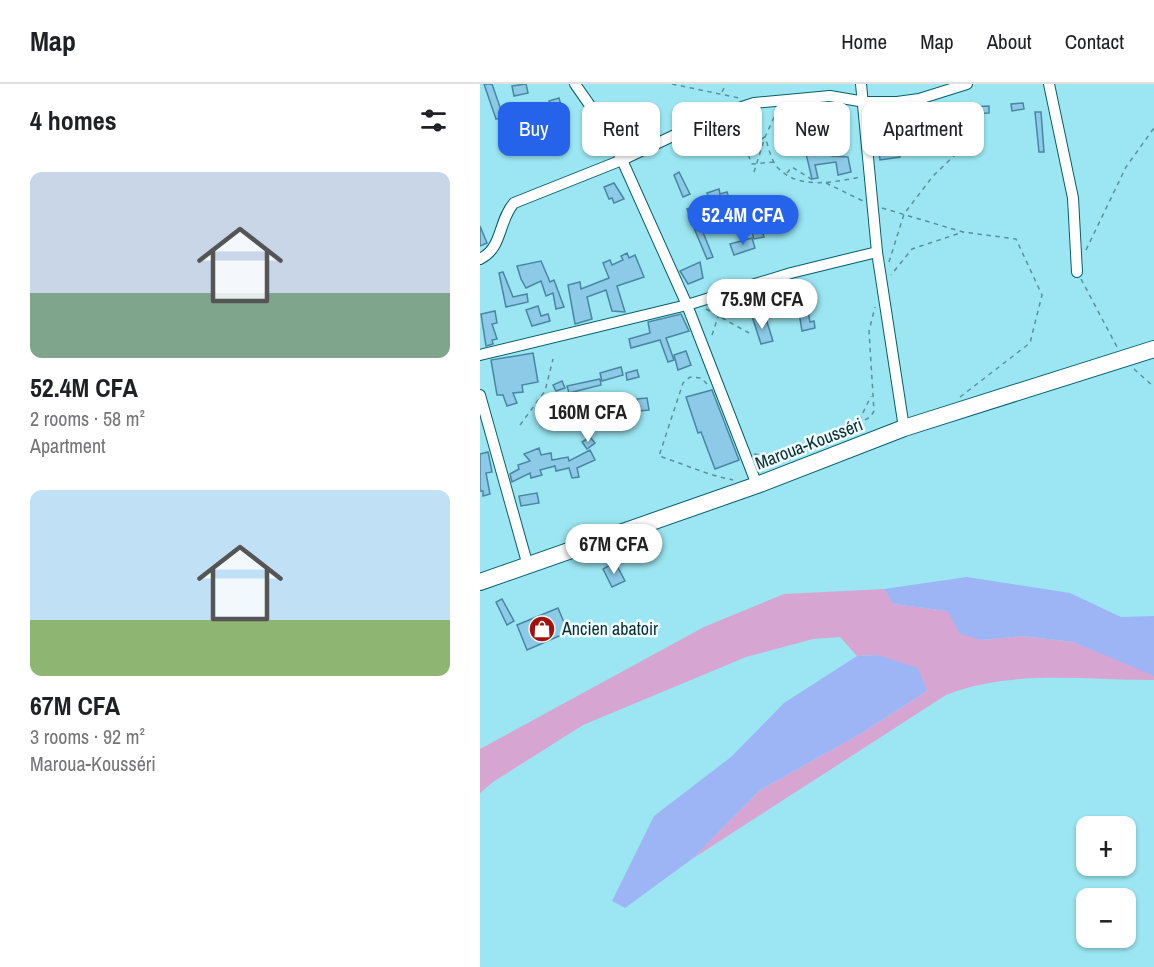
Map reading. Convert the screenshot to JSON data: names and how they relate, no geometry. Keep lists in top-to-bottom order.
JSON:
{
  "streets": {
    "highway": ["Maroua-Kousséri"]
  },
  "places": {
    "shop": ["Ancien abatoir"]
  },
  "page": {
    "header": "Map",
    "nav": [
      "Home",
      "Map",
      "About",
      "Contact"
    ],
    "heading": "4 homes",
    "chip": [
      "Buy",
      "Rent",
      "Filters",
      "New",
      "Apartment"
    ],
    "list": [
      {
        "name": "52.4M CFA",
        "note": "2 rooms · 58 m² · Apartment"
      },
      {
        "name": "67M CFA",
        "note": "3 rooms · 92 m² · Maroua-Kousséri"
      }
    ],
    "price": [
      "52.4M CFA",
      "75.9M CFA",
      "160M CFA",
      "67M CFA"
    ],
    "map_buttons": ["+", "−"]
  }
}
